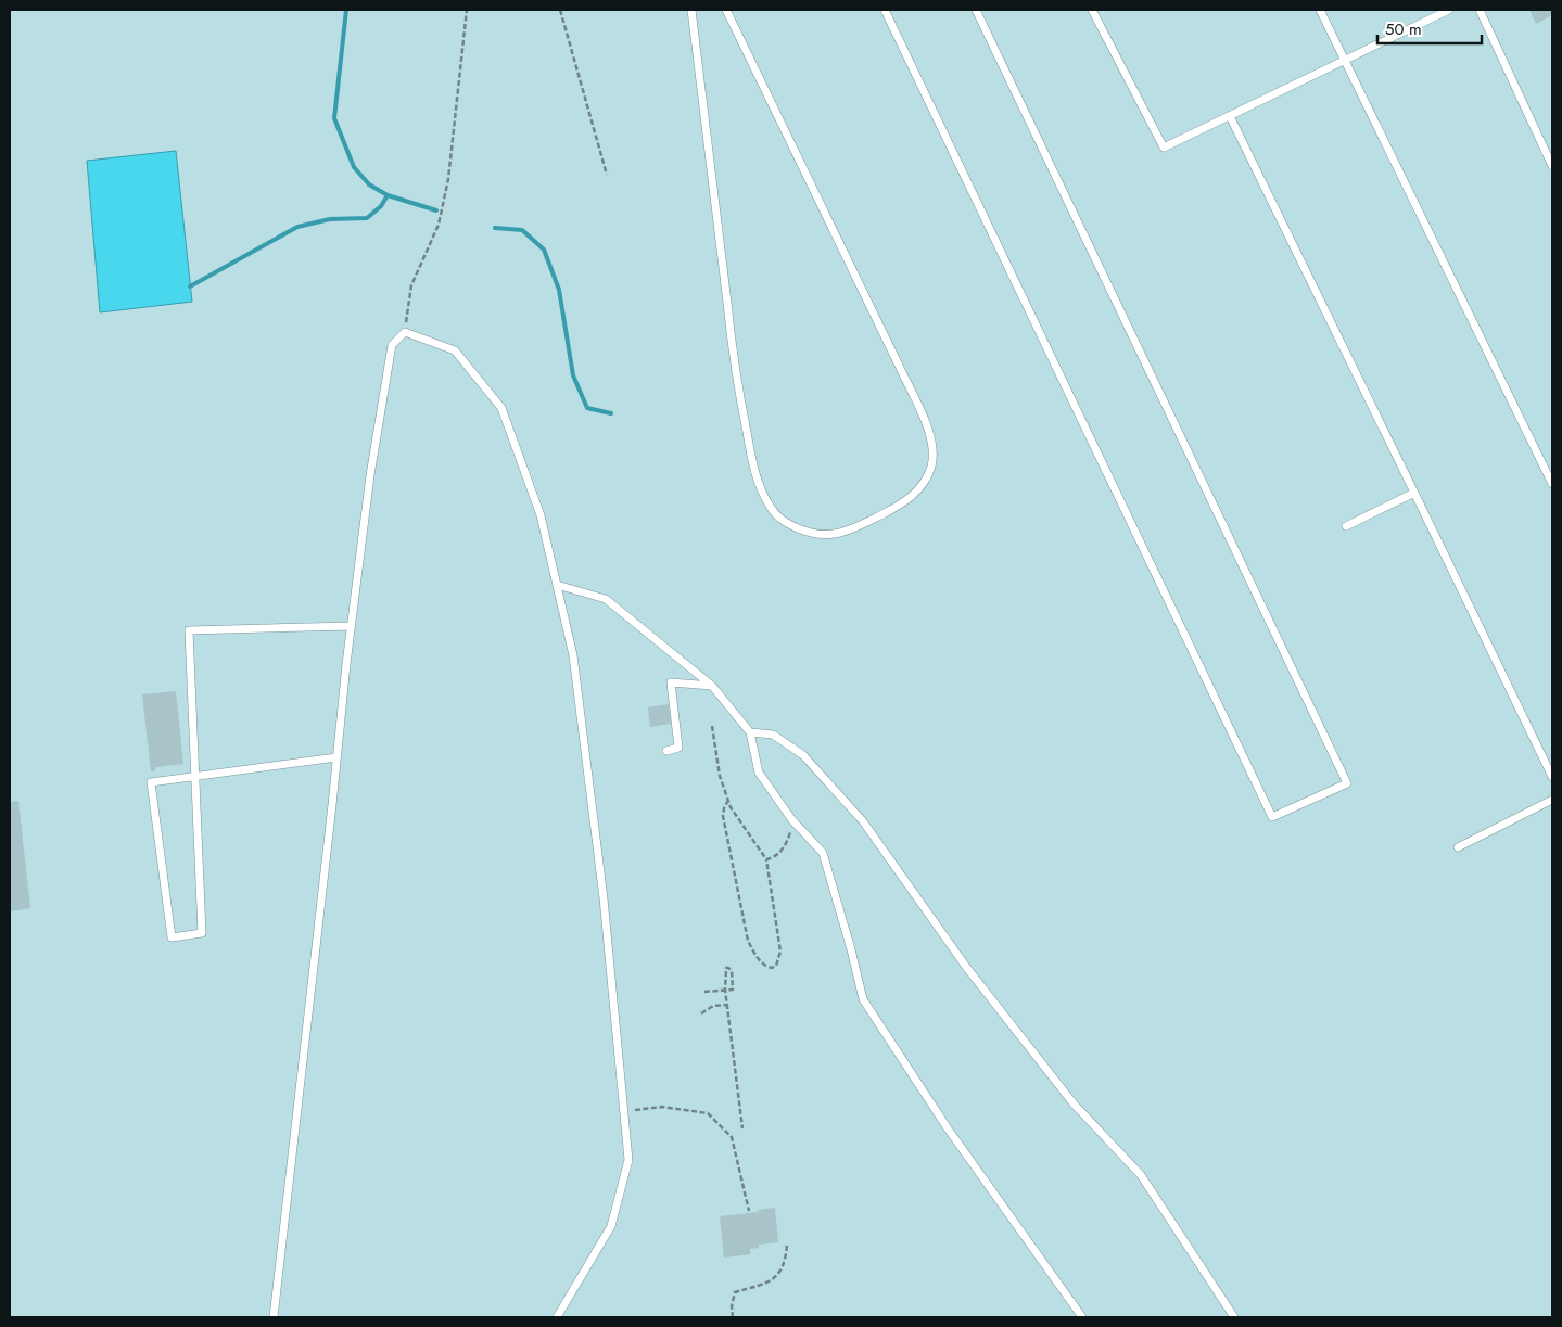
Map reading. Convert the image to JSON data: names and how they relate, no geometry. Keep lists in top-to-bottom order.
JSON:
{
  "scale_bar": "50 m"
}
